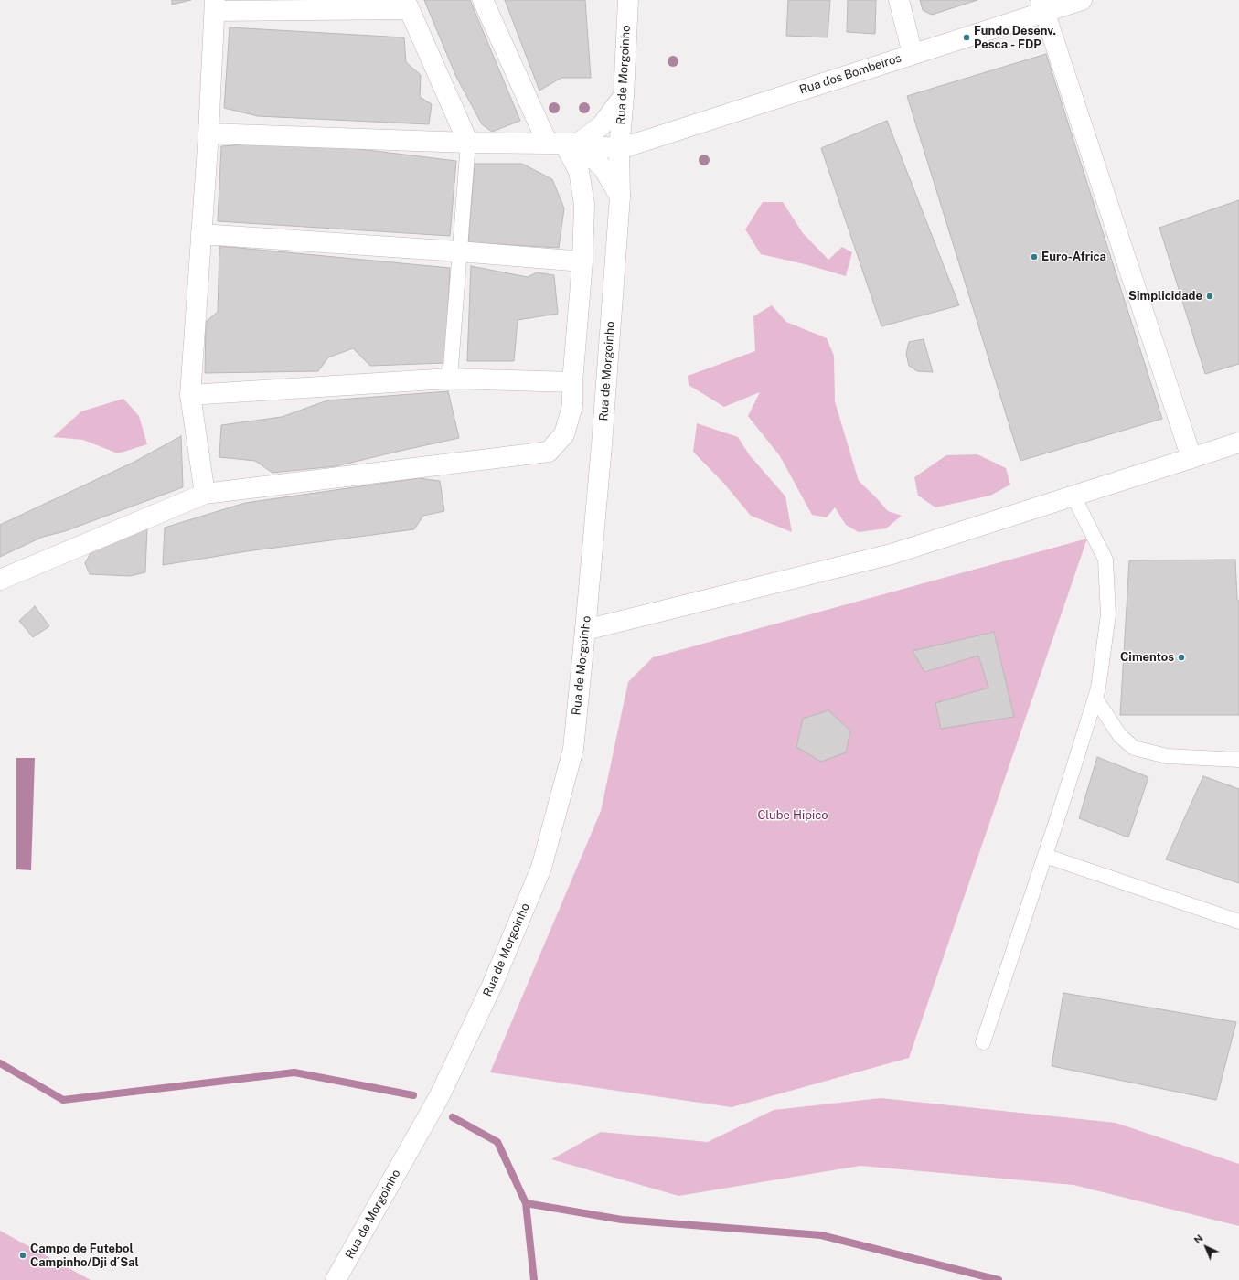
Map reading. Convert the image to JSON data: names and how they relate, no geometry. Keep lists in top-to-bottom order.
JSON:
{
  "streets": {
    "street": ["Rua dos Bombeiros", "Rua de Morgoinho"]
  },
  "crossings": [
    ["Rua dos Bombeiros", "Rua de Morgoinho"]
  ],
  "parks": ["Clube Hipico"],
  "places": [
    "Fundo Desenv. Pesca - FDP",
    "Euro-Africa",
    "Simplicidade",
    "Cimentos",
    "Campo de Futebol Campinho/Dji d´Sal"
  ],
  "north": "top left"
}
